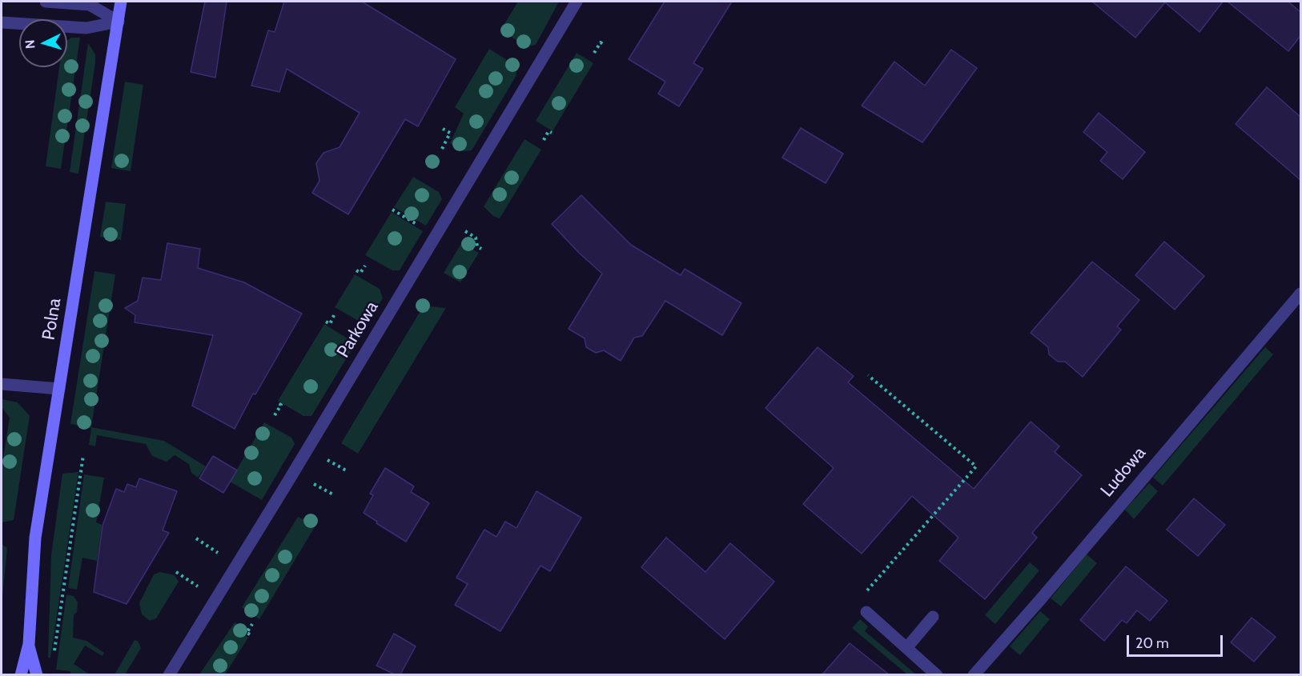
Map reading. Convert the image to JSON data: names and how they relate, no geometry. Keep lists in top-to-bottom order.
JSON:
{
  "streets": {
    "street": ["Polna", "Parkowa", "Ludowa"]
  },
  "scale_bar": "20 m",
  "north": "left"
}
